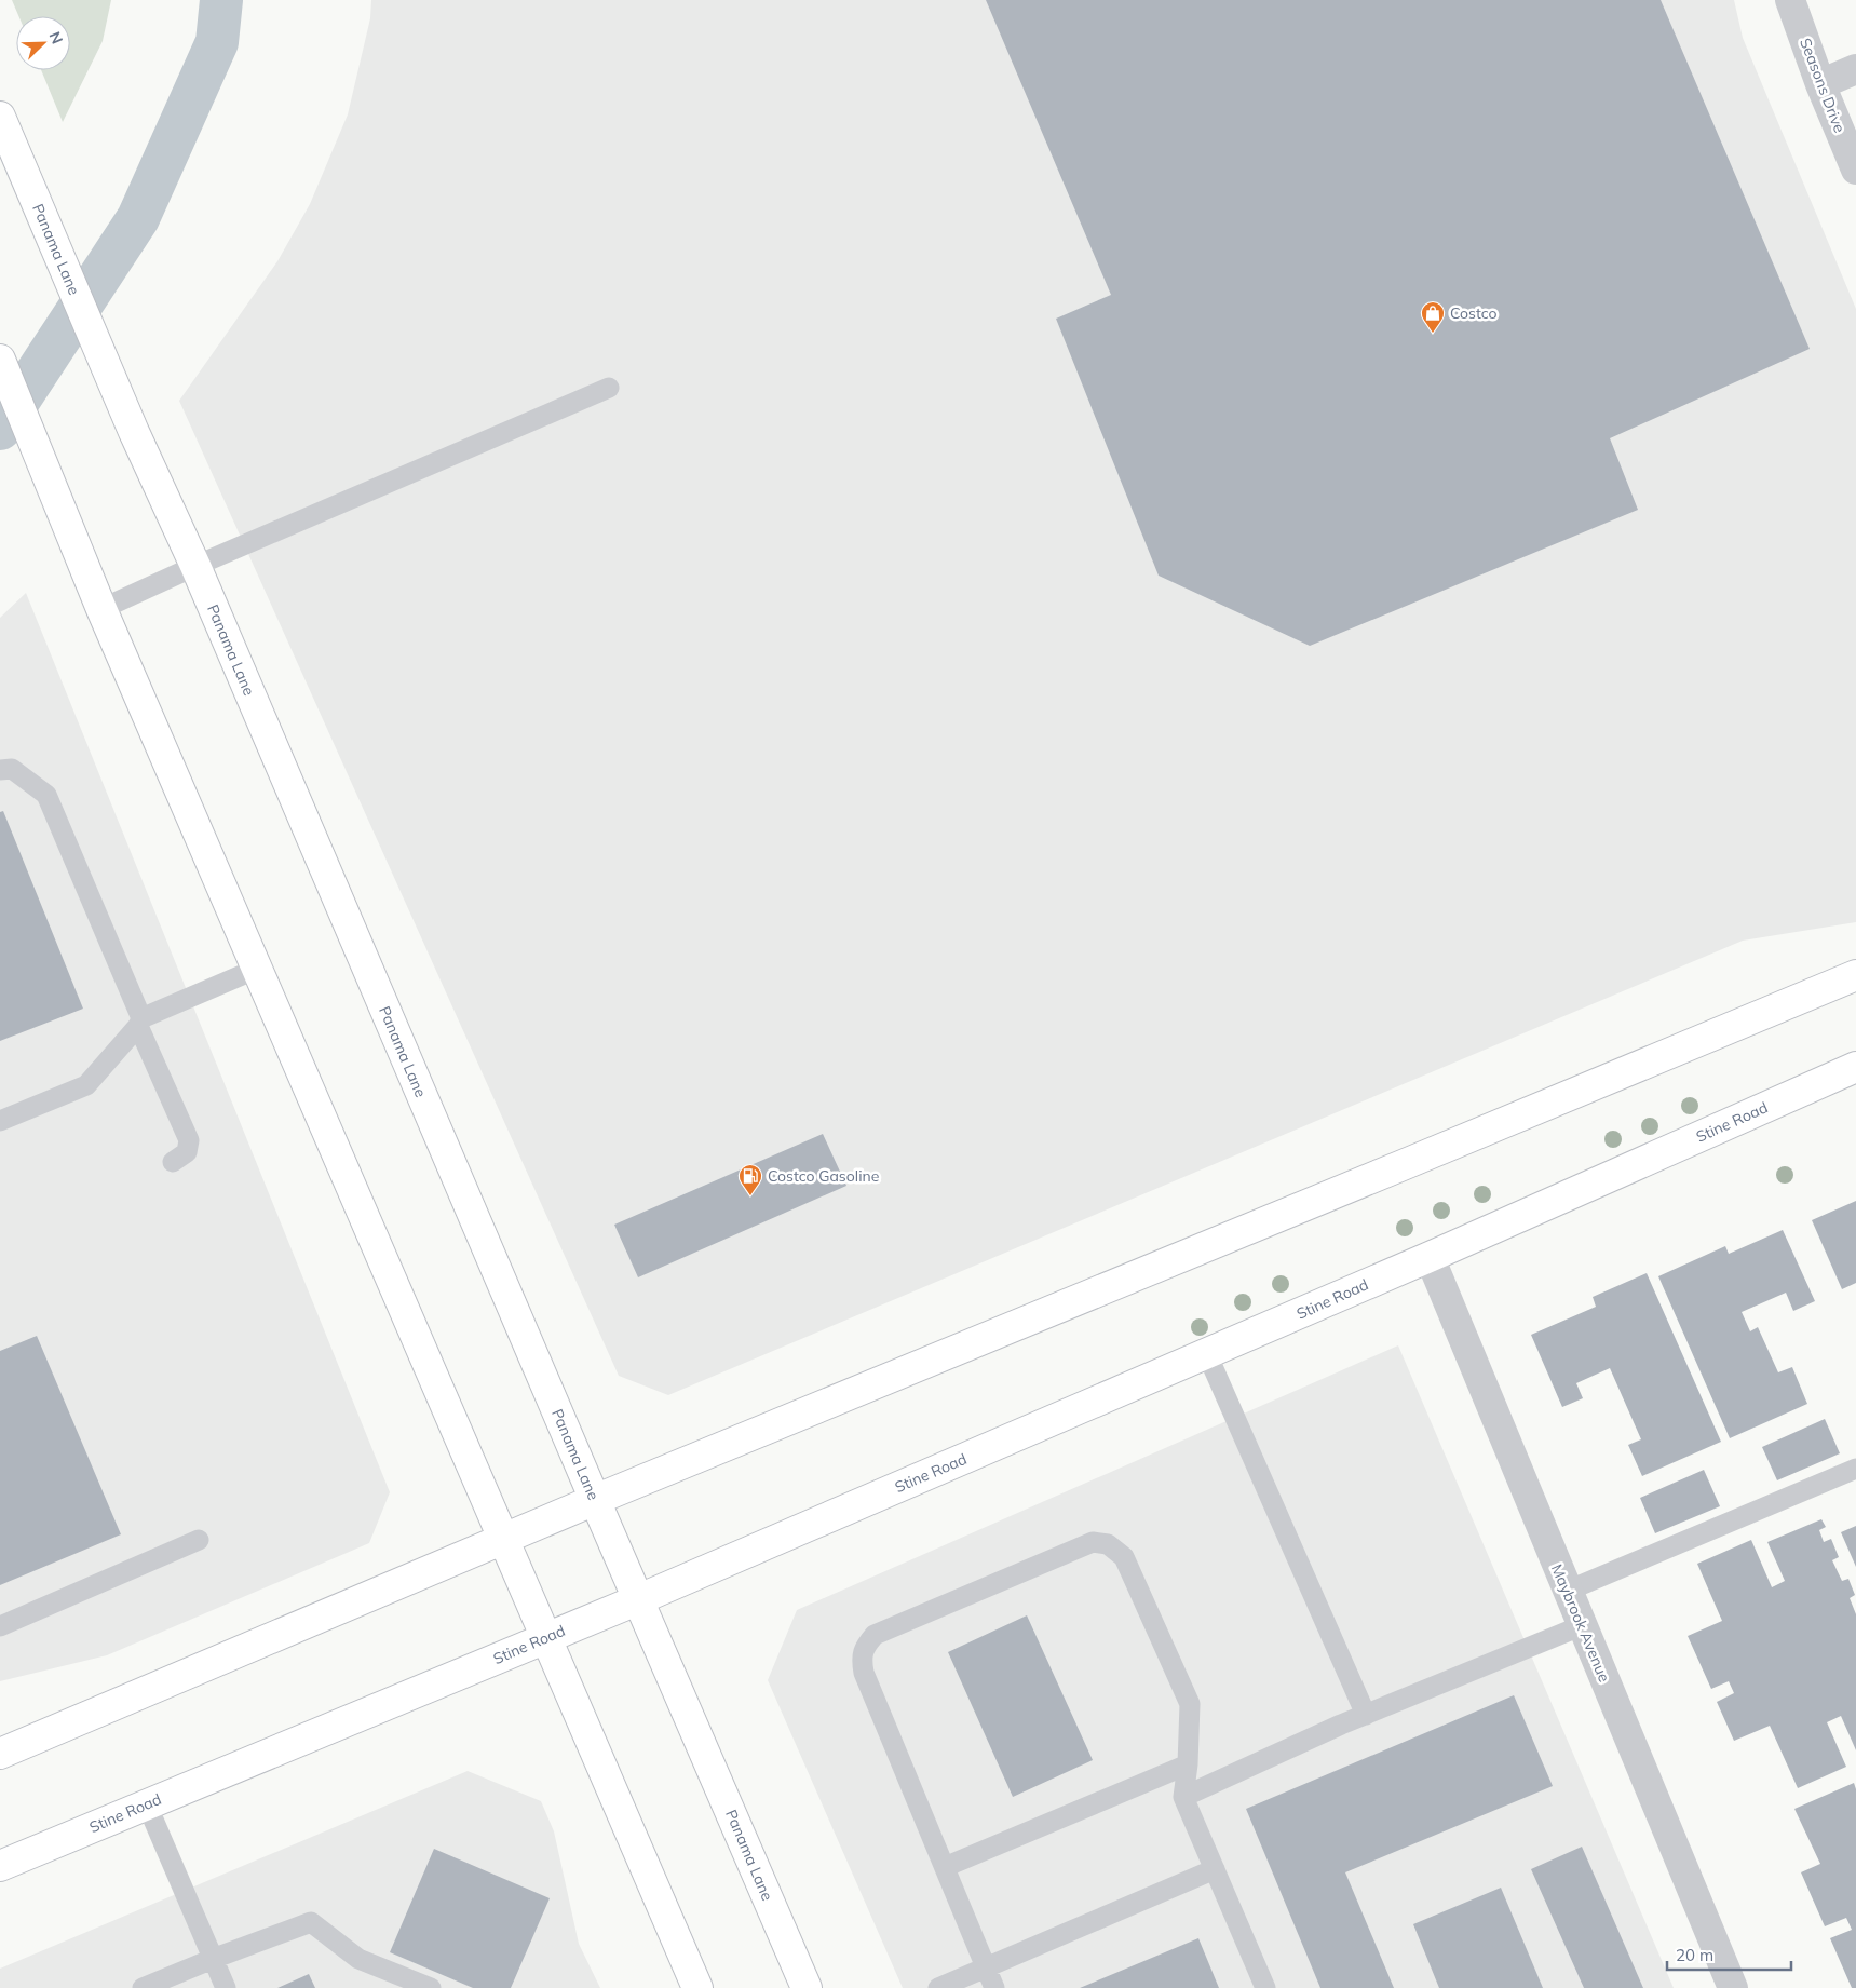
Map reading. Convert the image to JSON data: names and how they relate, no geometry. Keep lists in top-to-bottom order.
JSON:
{
  "streets": {
    "main road": ["Panama Lane", "Stine Road"],
    "street": ["Seasons Drive", "Maybrook Avenue"]
  },
  "crossings": [
    ["Panama Lane", "Stine Road"],
    ["Stine Road", "Maybrook Avenue"]
  ],
  "places": {
    "shop": ["Costco"],
    "fuel station": ["Costco Gasoline"]
  },
  "scale_bar": "20 m",
  "north": "top right"
}
